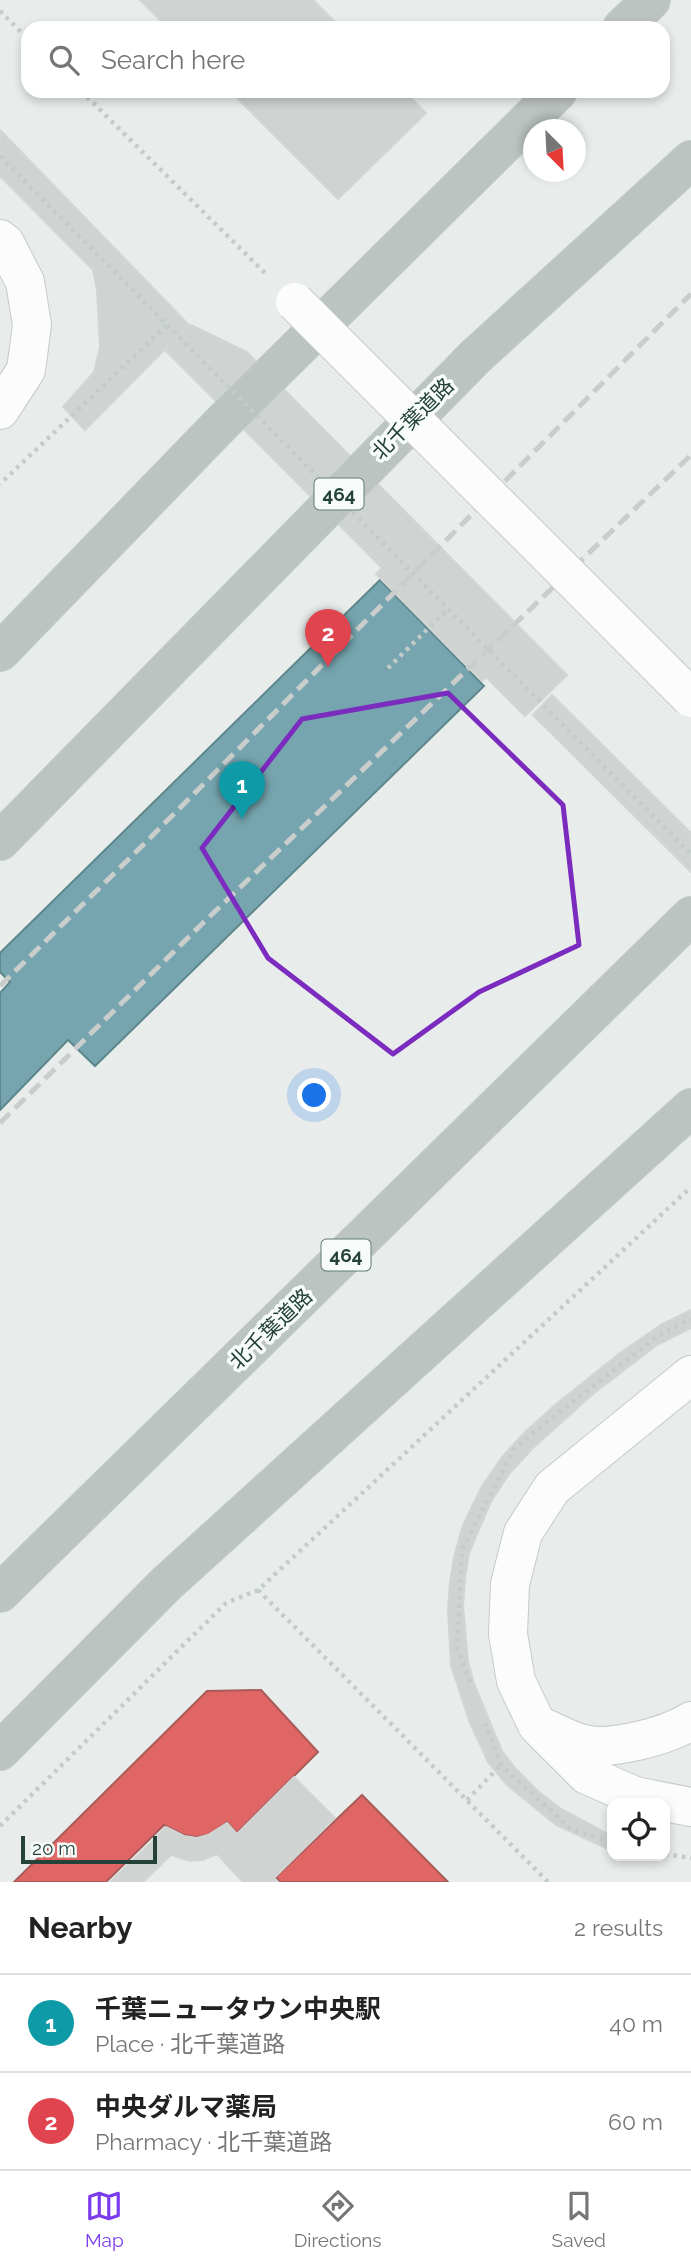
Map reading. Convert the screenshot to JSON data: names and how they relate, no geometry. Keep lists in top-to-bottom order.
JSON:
{
  "streets": {
    "highway": ["北千葉道路", "464"]
  },
  "scale_bar": "20 m",
  "north": "bottom right",
  "page": {
    "search": "Search here",
    "pins": ["2", "1"],
    "scale": "20 m",
    "heading": ["Nearby", "2 results"],
    "list": [
      {
        "mark": "1",
        "name": "千葉ニュータウン中央駅",
        "note": "Place · 北千葉道路",
        "value": "40 m"
      },
      {
        "mark": "2",
        "name": "中央ダルマ薬局",
        "note": "Pharmacy · 北千葉道路",
        "value": "60 m"
      }
    ],
    "nav": ["Map", "Directions", "Saved"]
  }
}
